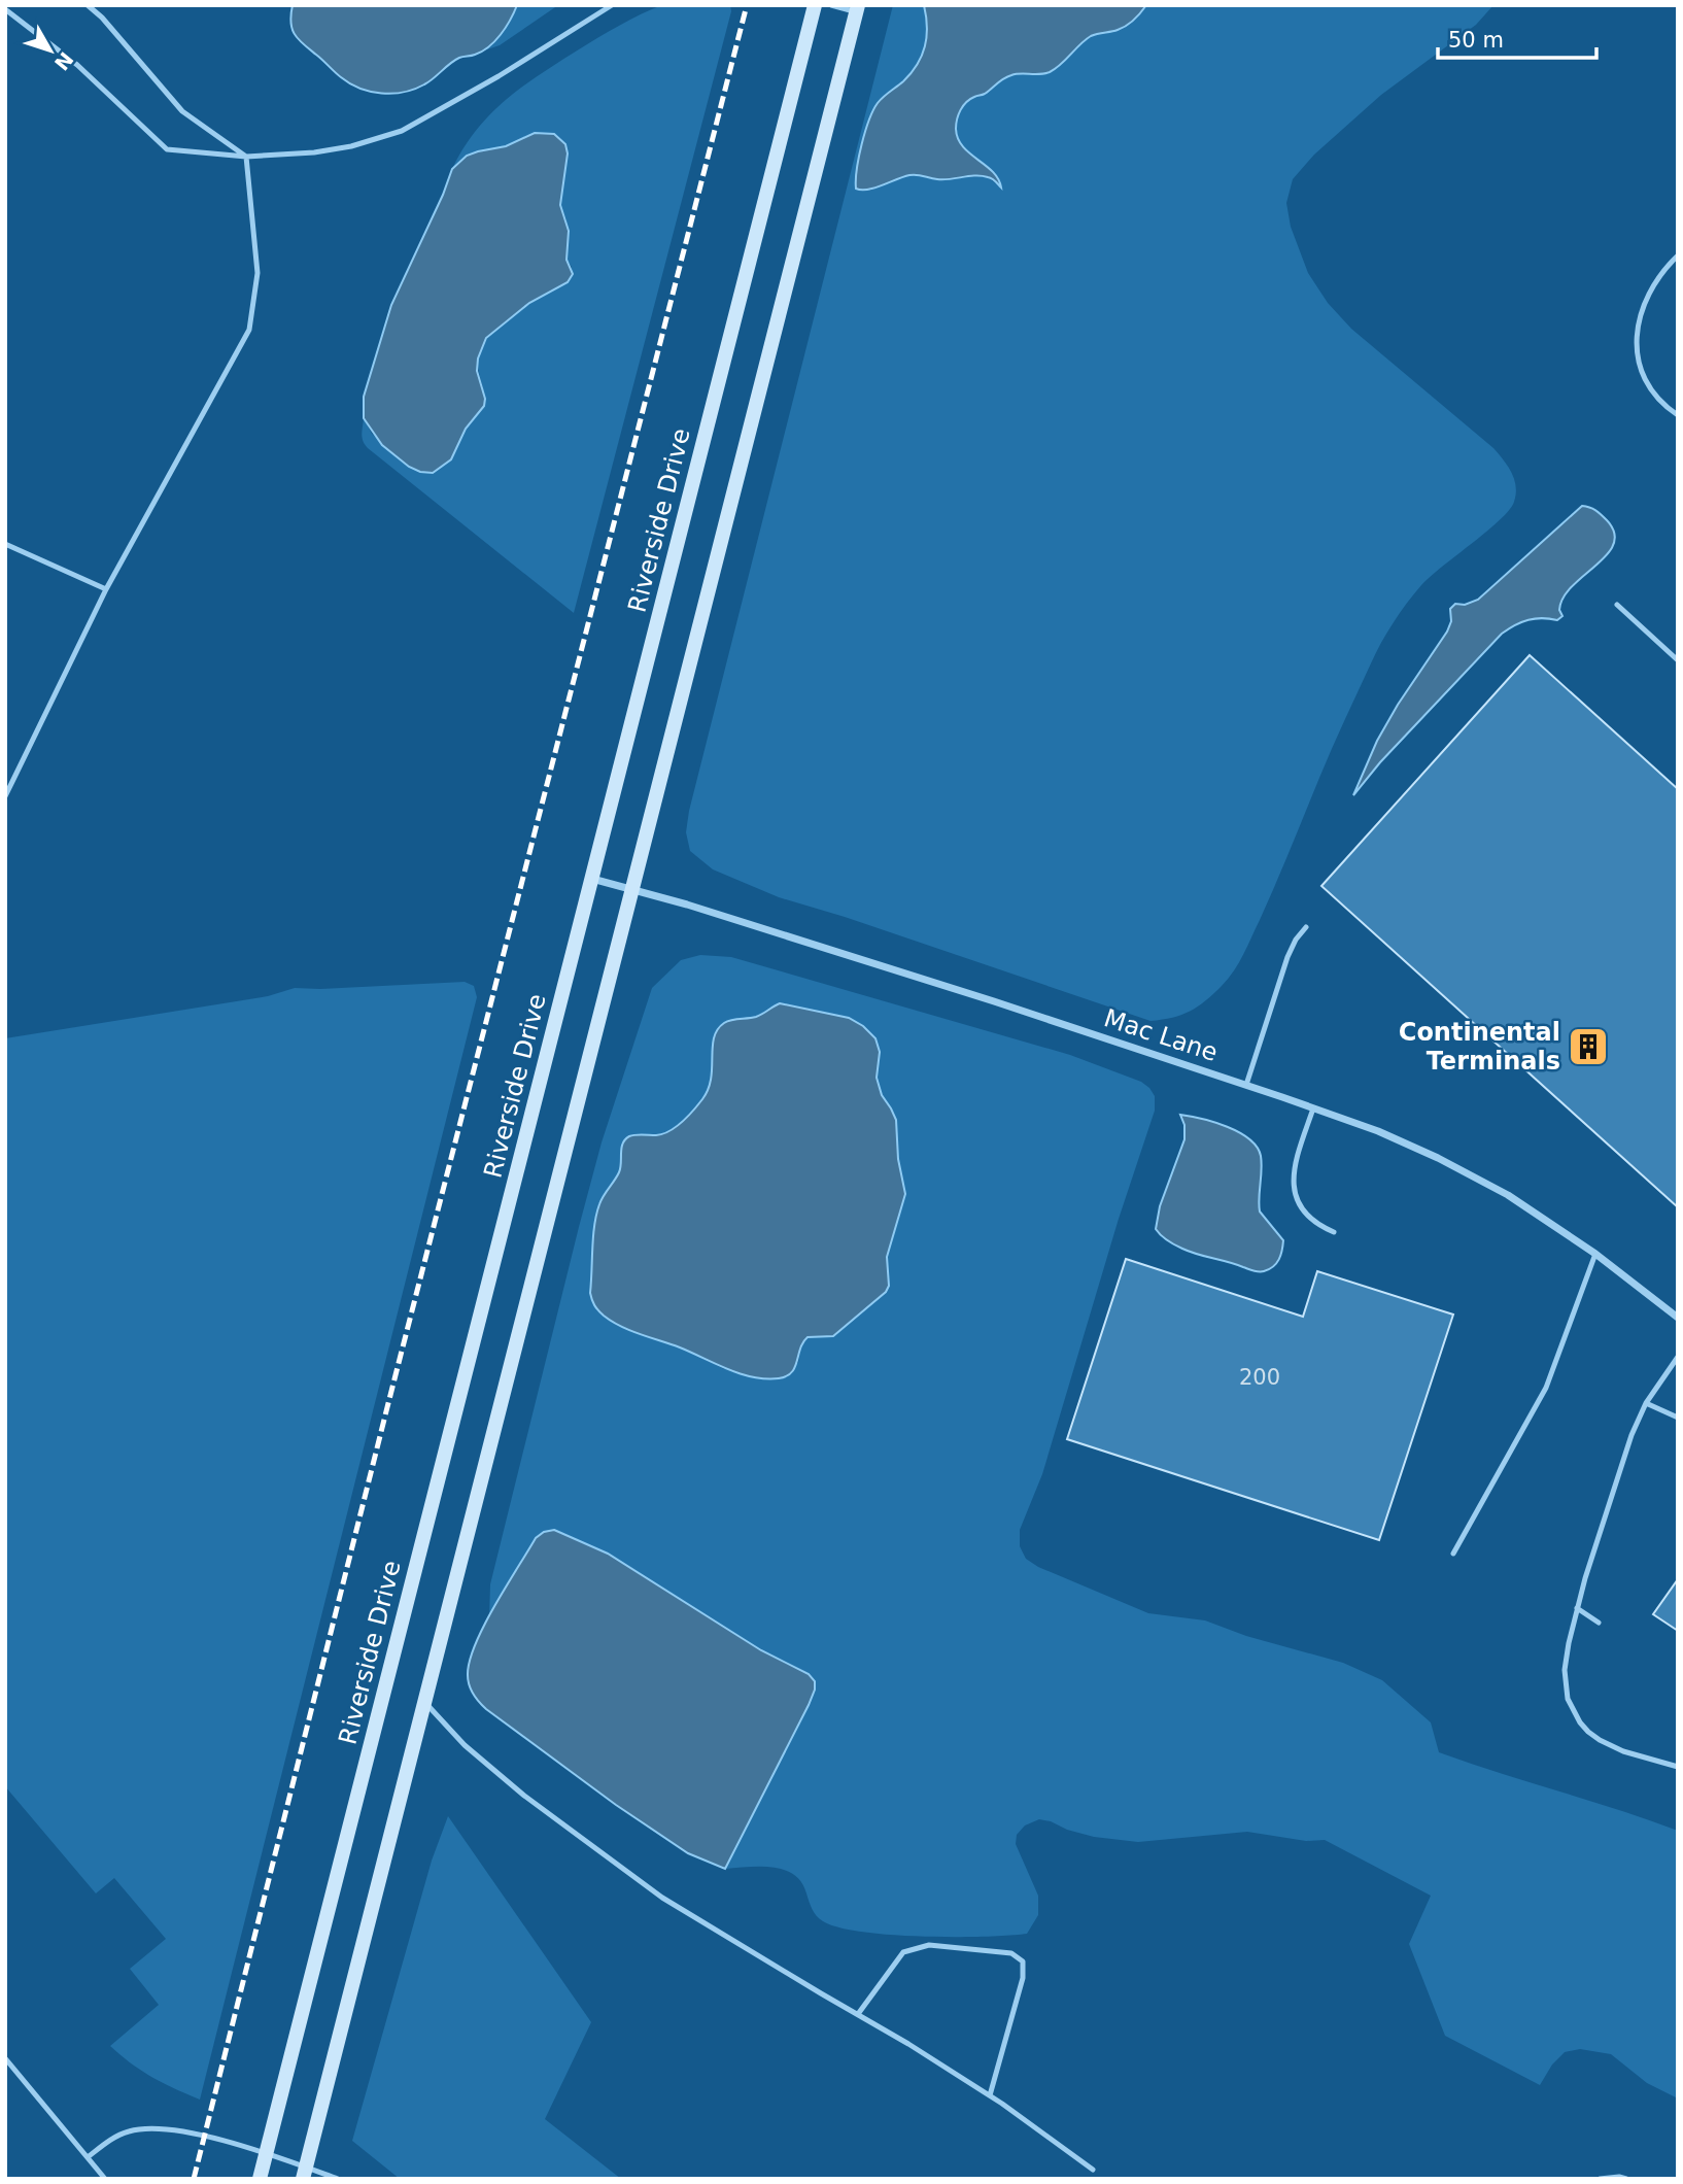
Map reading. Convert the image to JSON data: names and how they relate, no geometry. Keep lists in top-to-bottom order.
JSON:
{
  "streets": {
    "main road": ["Riverside Drive"],
    "street": ["Mac Lane"]
  },
  "crossings": [
    ["Riverside Drive", "Mac Lane"]
  ],
  "places": {
    "building": ["Continental Terminals"]
  },
  "house_numbers": ["200"],
  "scale_bar": "50 m",
  "north": "bottom right"
}
